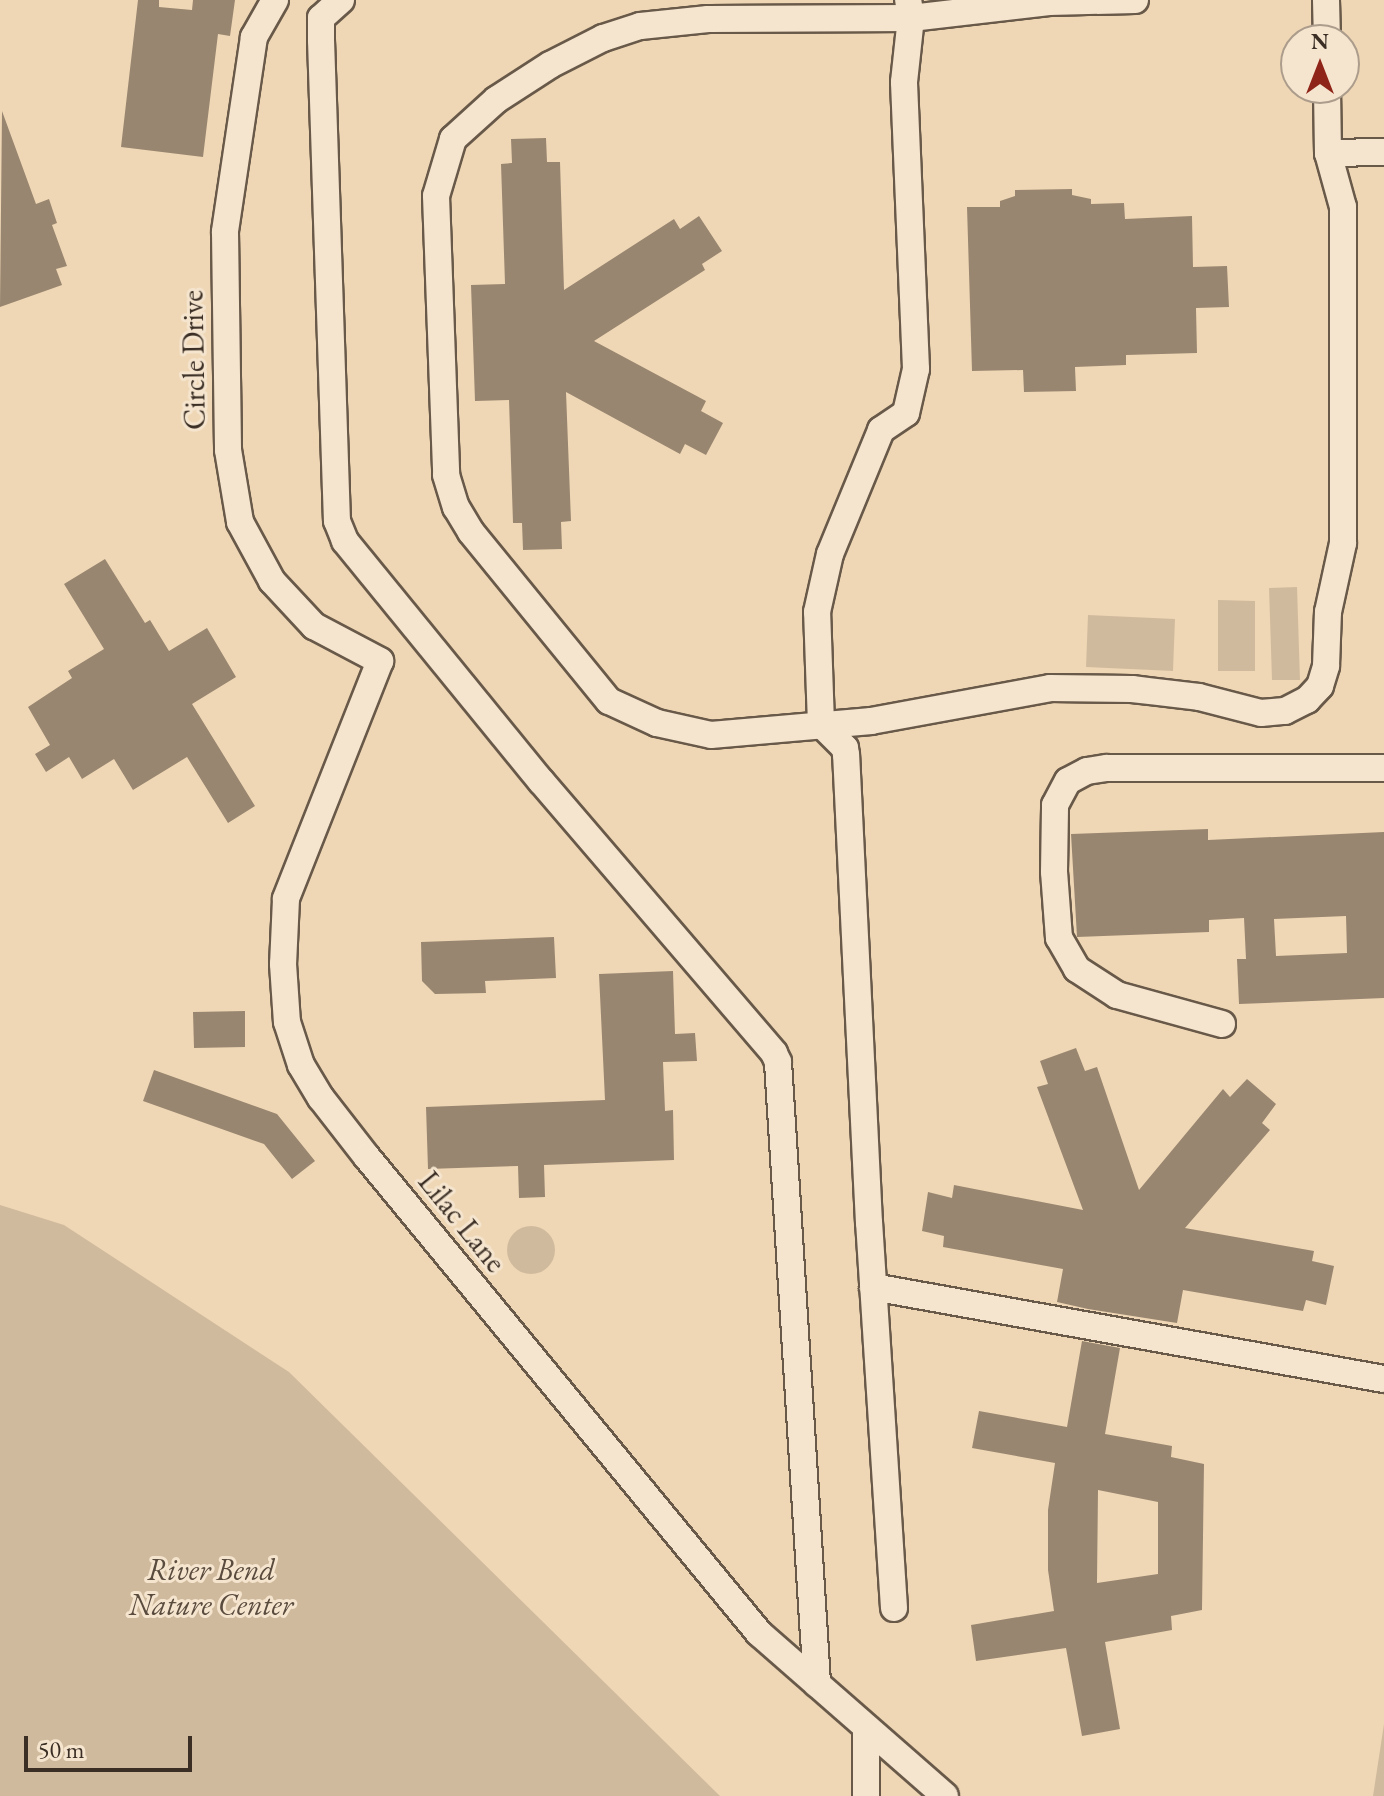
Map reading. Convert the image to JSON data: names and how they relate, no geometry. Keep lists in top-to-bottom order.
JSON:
{
  "streets": {
    "street": ["Circle Drive", "Lilac Lane"]
  },
  "crossings": [
    ["Circle Drive", "Lilac Lane"]
  ],
  "parks": ["River Bend Nature Center"],
  "scale_bar": "50 m",
  "north": "top"
}
